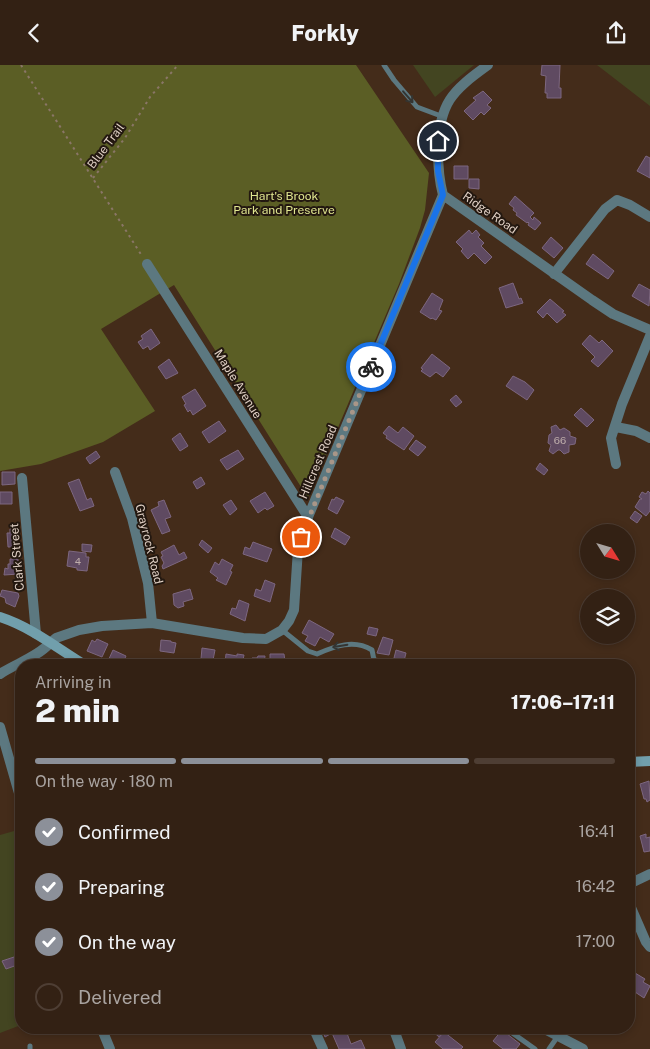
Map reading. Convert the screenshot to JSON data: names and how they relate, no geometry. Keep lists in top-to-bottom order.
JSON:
{
  "streets": {
    "street": [
      "Ridge Road",
      "Maple Avenue",
      "Hillcrest Road",
      "Grayrock Road",
      "Clark Street"
    ],
    "path": ["Blue Trail"]
  },
  "crossings": [
    ["Ridge Road", "Hillcrest Road"],
    ["Maple Avenue", "Hillcrest Road"]
  ],
  "parks": ["Hart's Brook Park and Preserve"],
  "house_numbers": ["66", "4"],
  "north": "bottom right",
  "page": {
    "header": "Forkly",
    "heading": ["2 min", "Arriving in", "17:06–17:11"],
    "bar": "On the way · 180 m",
    "list": [
      ["Confirmed", "16:41"],
      ["Preparing", "16:42"],
      ["On the way", "17:00"],
      "Delivered"
    ]
  }
}
